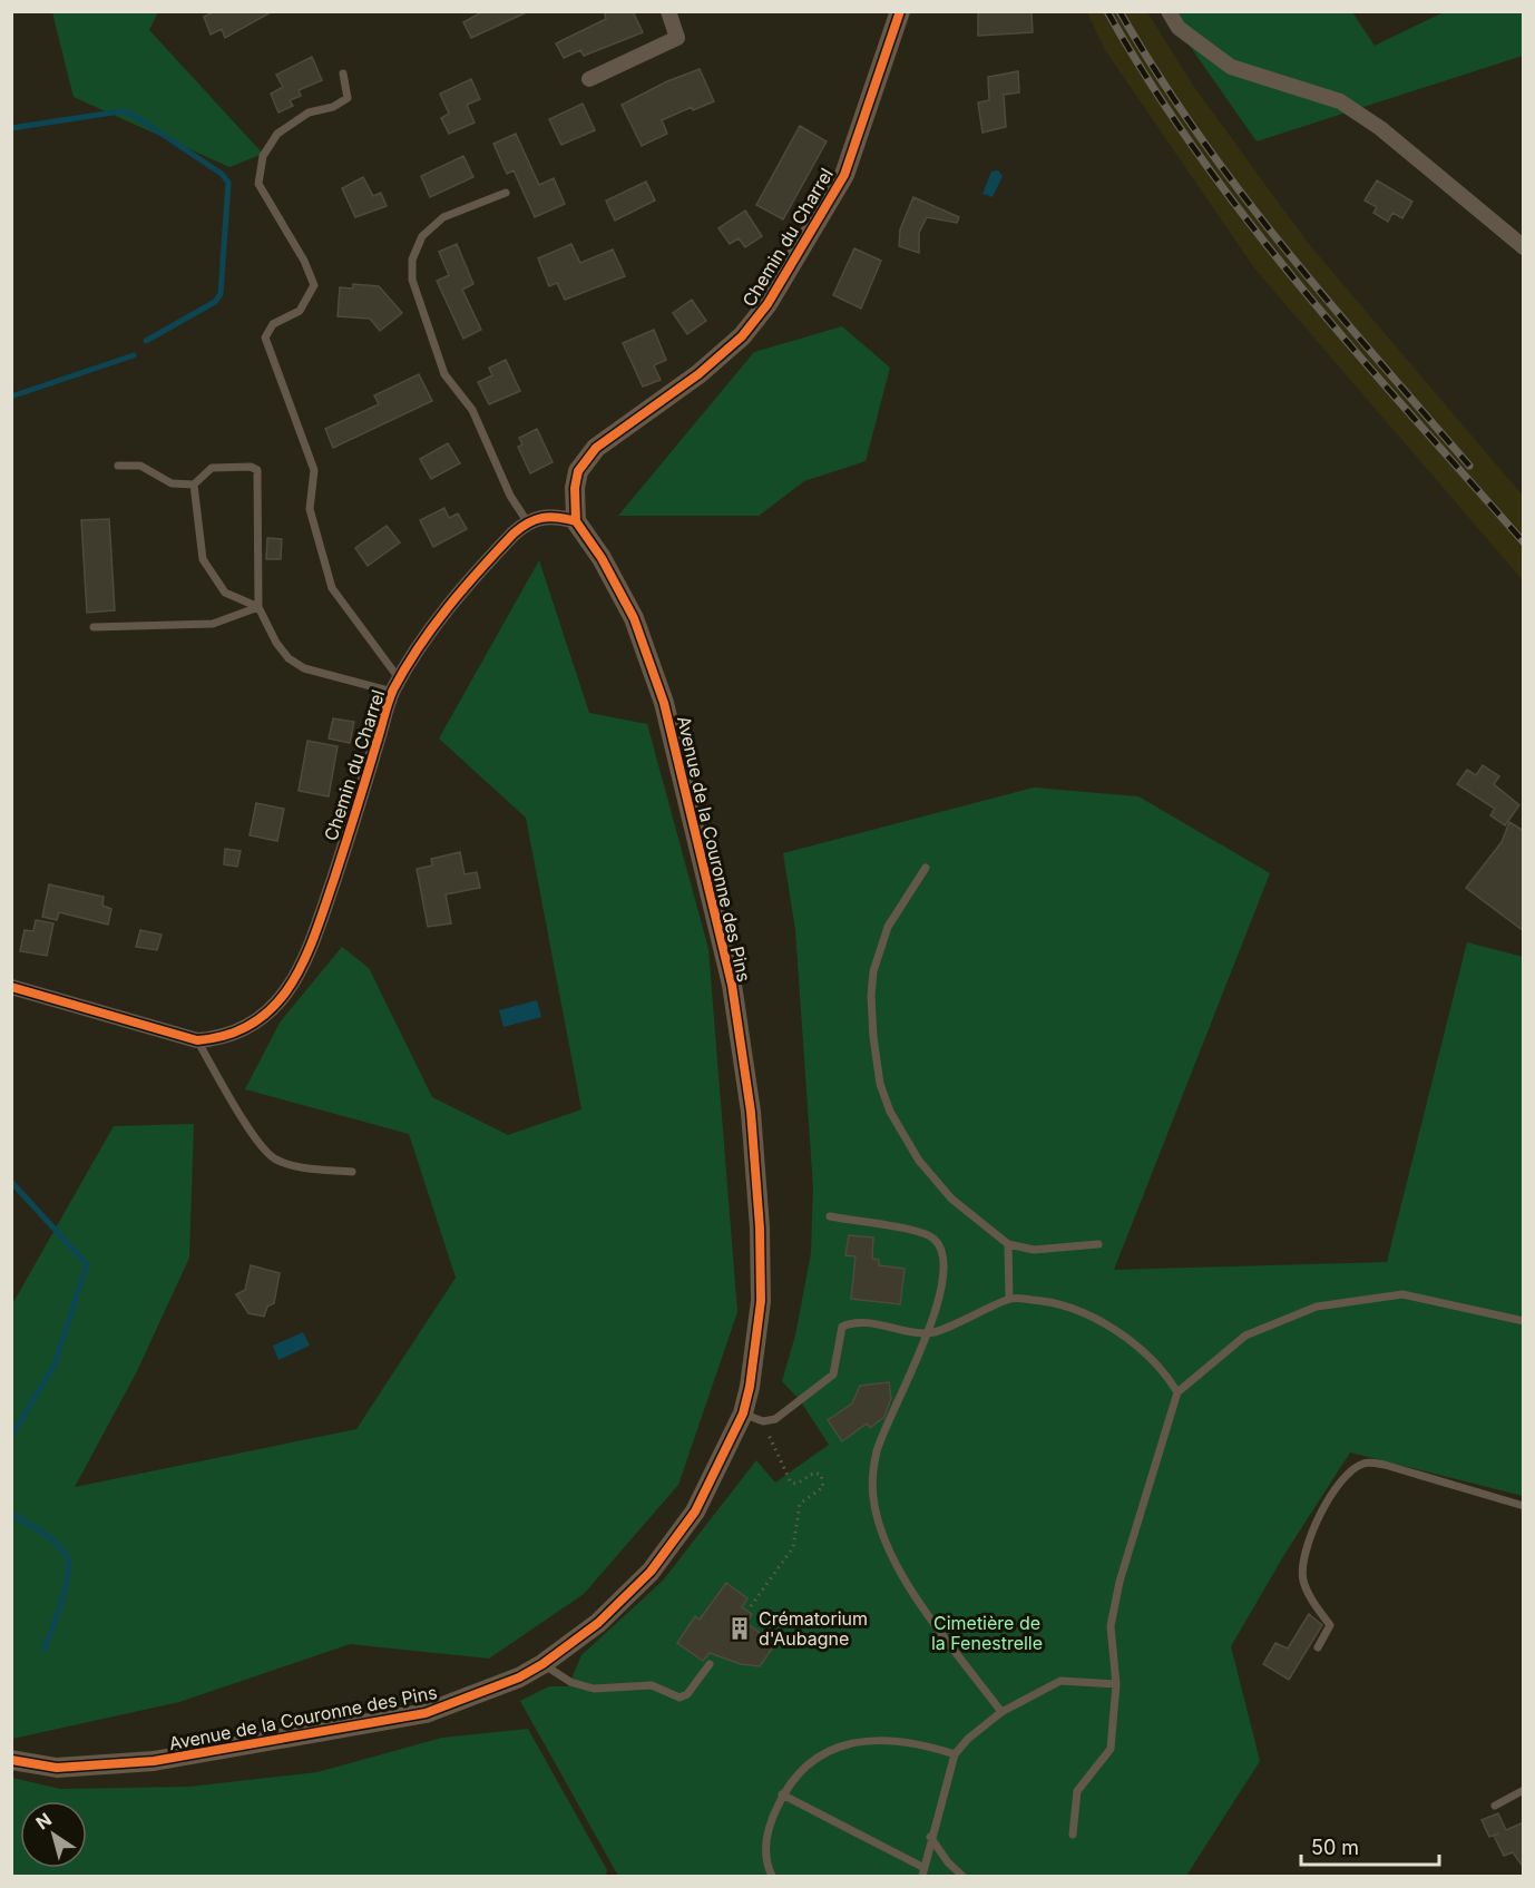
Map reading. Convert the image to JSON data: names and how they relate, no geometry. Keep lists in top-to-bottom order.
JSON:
{
  "streets": {
    "street": ["Chemin du Charrel", "Avenue de la Couronne des Pins"]
  },
  "crossings": [
    ["Chemin du Charrel", "Avenue de la Couronne des Pins"]
  ],
  "parks": ["Cimetière de la Fenestrelle"],
  "places": {
    "building": ["Crématorium d'Aubagne"]
  },
  "scale_bar": "50 m",
  "north": "top left"
}
